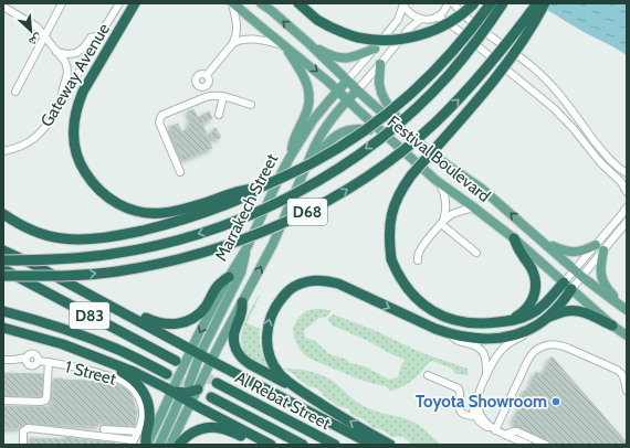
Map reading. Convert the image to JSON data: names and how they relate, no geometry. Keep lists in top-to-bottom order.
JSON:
{
  "streets": {
    "highway": ["D68", "D83", "Al Rebat Street"],
    "main road": ["Festival Boulevard", "Marrakech Street"],
    "street": ["Gateway Avenue", "1 Street"]
  },
  "crossings": [
    ["Festival Boulevard", "Marrakech Street"]
  ],
  "places": ["Toyota Showroom"],
  "north": "bottom right"
}
